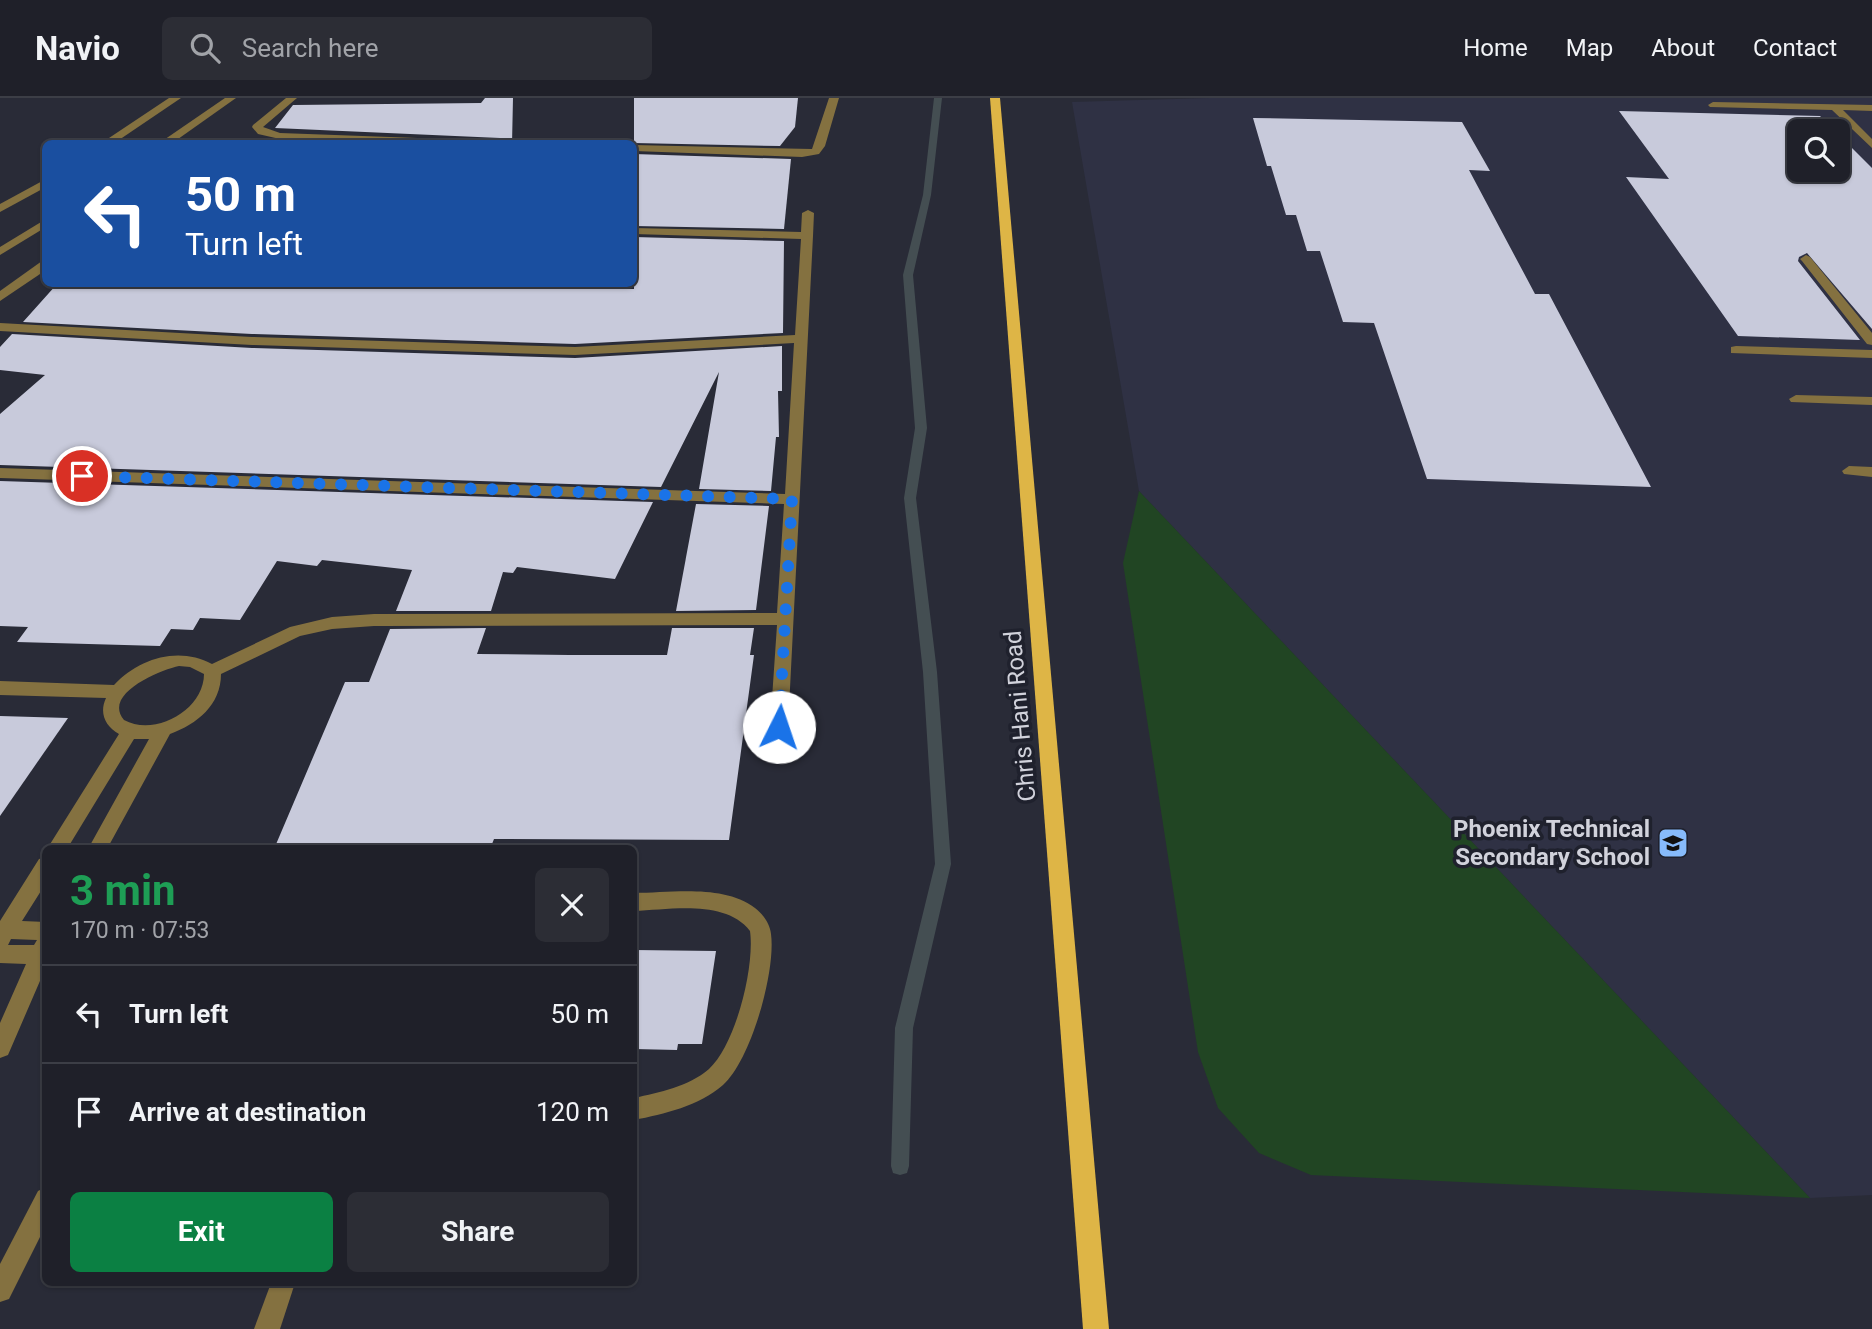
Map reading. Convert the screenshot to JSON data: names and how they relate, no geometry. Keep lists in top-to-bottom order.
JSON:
{
  "streets": {
    "main road": ["Chris Hani Road"]
  },
  "places": {
    "school or university": ["Phoenix Technical Secondary School"]
  },
  "page": {
    "header": "Navio",
    "search": "Search here",
    "nav": [
      "Home",
      "Map",
      "About",
      "Contact"
    ],
    "turn": ["50 m", "Turn left"],
    "heading": ["3 min", "170 m · 07:53"],
    "list": [
      {
        "name": "Turn left",
        "value": "50 m"
      },
      {
        "name": "Arrive at destination",
        "value": "120 m"
      }
    ],
    "buttons": ["Exit", "Share"]
  }
}
